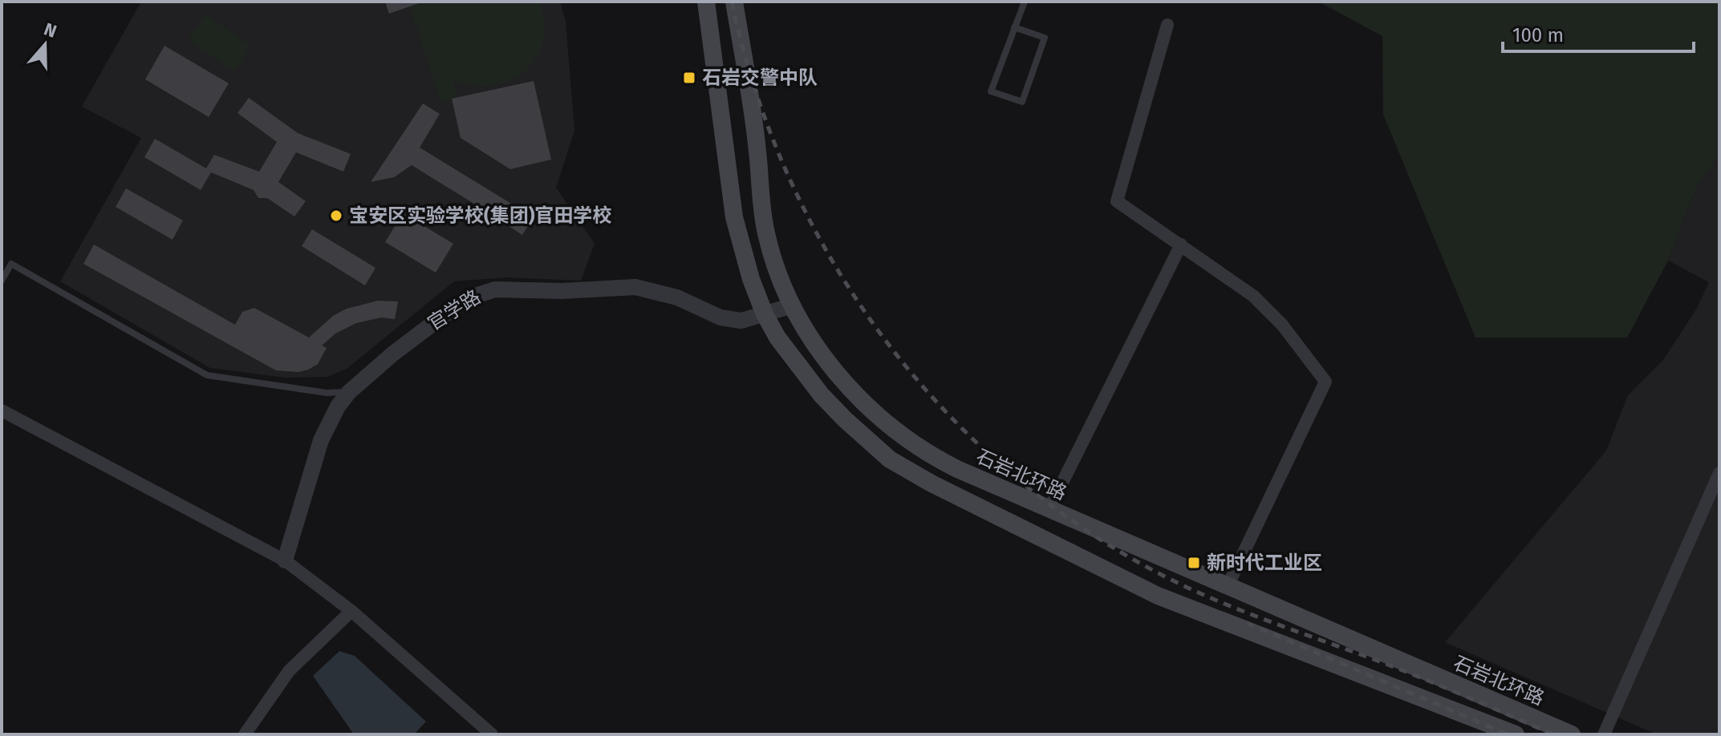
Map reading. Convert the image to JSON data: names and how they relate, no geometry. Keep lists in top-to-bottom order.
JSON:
{
  "streets": {
    "main road": ["石岩北环路"],
    "street": ["官学路"]
  },
  "crossings": [
    ["官学路", "石岩北环路"]
  ],
  "places": {
    "transit": ["石岩交警中队", "新时代工业区"],
    "other": ["宝安区实验学校(集团)官田学校"]
  },
  "scale_bar": "100 m",
  "north": "top"
}
